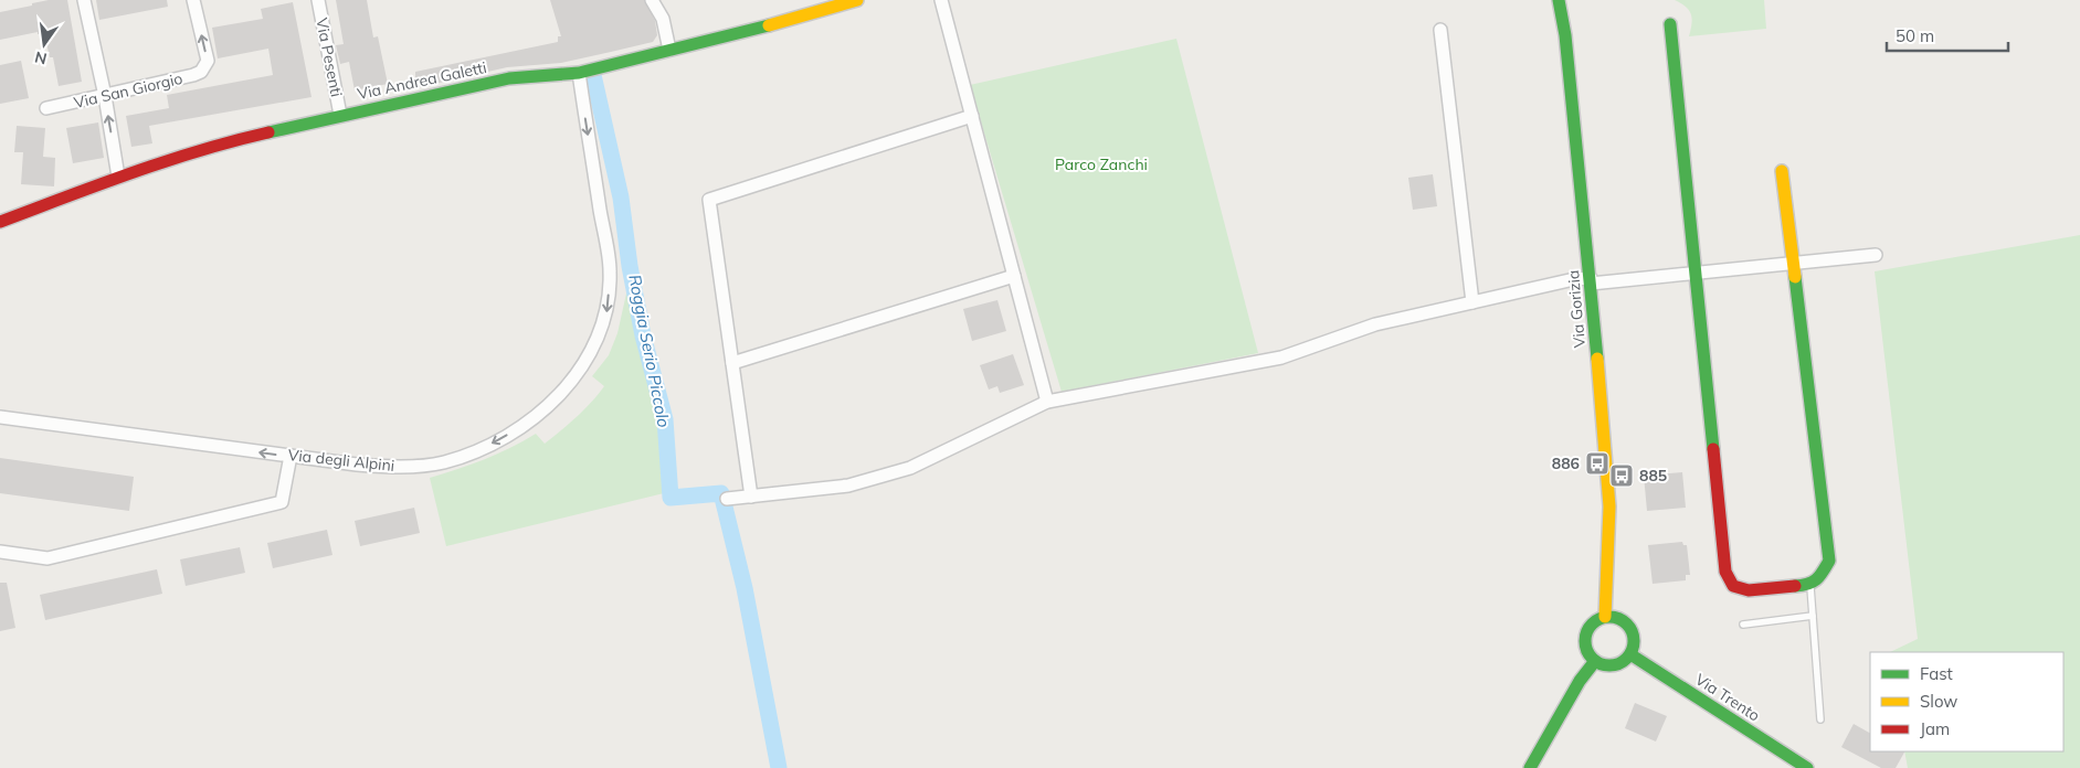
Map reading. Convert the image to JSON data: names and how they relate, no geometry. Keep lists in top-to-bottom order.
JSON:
{
  "streets": {
    "street": [
      "Via Pesenti",
      "Via Andrea Galetti",
      "Via San Giorgio",
      "Via Gorizia",
      "Via degli Alpini",
      "Via Trento"
    ]
  },
  "crossings": [
    ["Via Pesenti", "Via Andrea Galetti"],
    ["Via Andrea Galetti", "Via degli Alpini"],
    ["Via Gorizia", "Via Trento"]
  ],
  "water": ["Roggia Serio Piccolo"],
  "parks": ["Parco Zanchi"],
  "places": {
    "bus stop": ["886", "885"]
  },
  "legend": ["Fast", "Slow", "Jam"],
  "scale_bar": "50 m",
  "north": "bottom"
}
